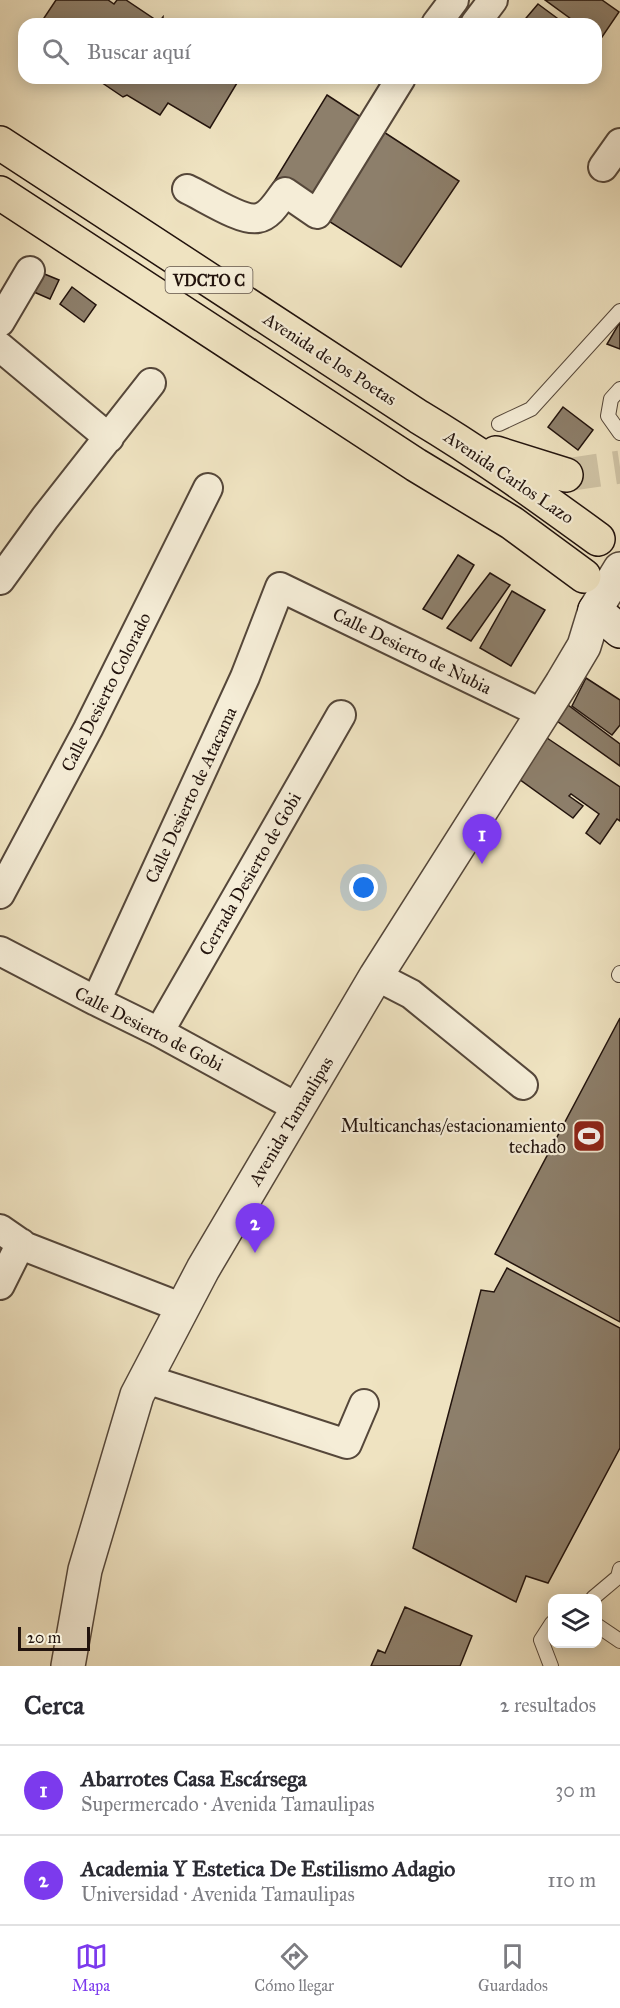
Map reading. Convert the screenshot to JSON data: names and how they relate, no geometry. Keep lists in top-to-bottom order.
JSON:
{
  "streets": {
    "highway": ["VDCTO C", "Avenida de los Poetas", "Avenida Carlos Lazo"],
    "street": [
      "Calle Desierto de Nubia",
      "Calle Desierto Colorado",
      "Calle Desierto de Atacama",
      "Cerrada Desierto de Gobi",
      "Calle Desierto de Gobi",
      "Avenida Tamaulipas"
    ]
  },
  "crossings": [
    ["Avenida de los Poetas", "Avenida Carlos Lazo"],
    ["Calle Desierto de Nubia", "Calle Desierto de Atacama"],
    ["Calle Desierto de Nubia", "Avenida Tamaulipas"],
    ["Calle Desierto de Atacama", "Calle Desierto de Gobi"],
    ["Cerrada Desierto de Gobi", "Calle Desierto de Gobi"],
    ["Calle Desierto de Gobi", "Avenida Tamaulipas"]
  ],
  "places": {
    "sports": ["Multicanchas/estacionamiento techado"]
  },
  "scale_bar": "20 m",
  "page": {
    "search": "Buscar aquí",
    "pins": ["1", "2"],
    "scale": "20 m",
    "heading": ["Cerca", "2 resultados"],
    "list": [
      {
        "mark": "1",
        "name": "Abarrotes Casa Escársega",
        "note": "Supermercado · Avenida Tamaulipas",
        "value": "30 m"
      },
      {
        "mark": "2",
        "name": "Academia Y Estetica De Estilismo Adagio",
        "note": "Universidad · Avenida Tamaulipas",
        "value": "110 m"
      }
    ],
    "nav": ["Mapa", "Cómo llegar", "Guardados"]
  }
}
